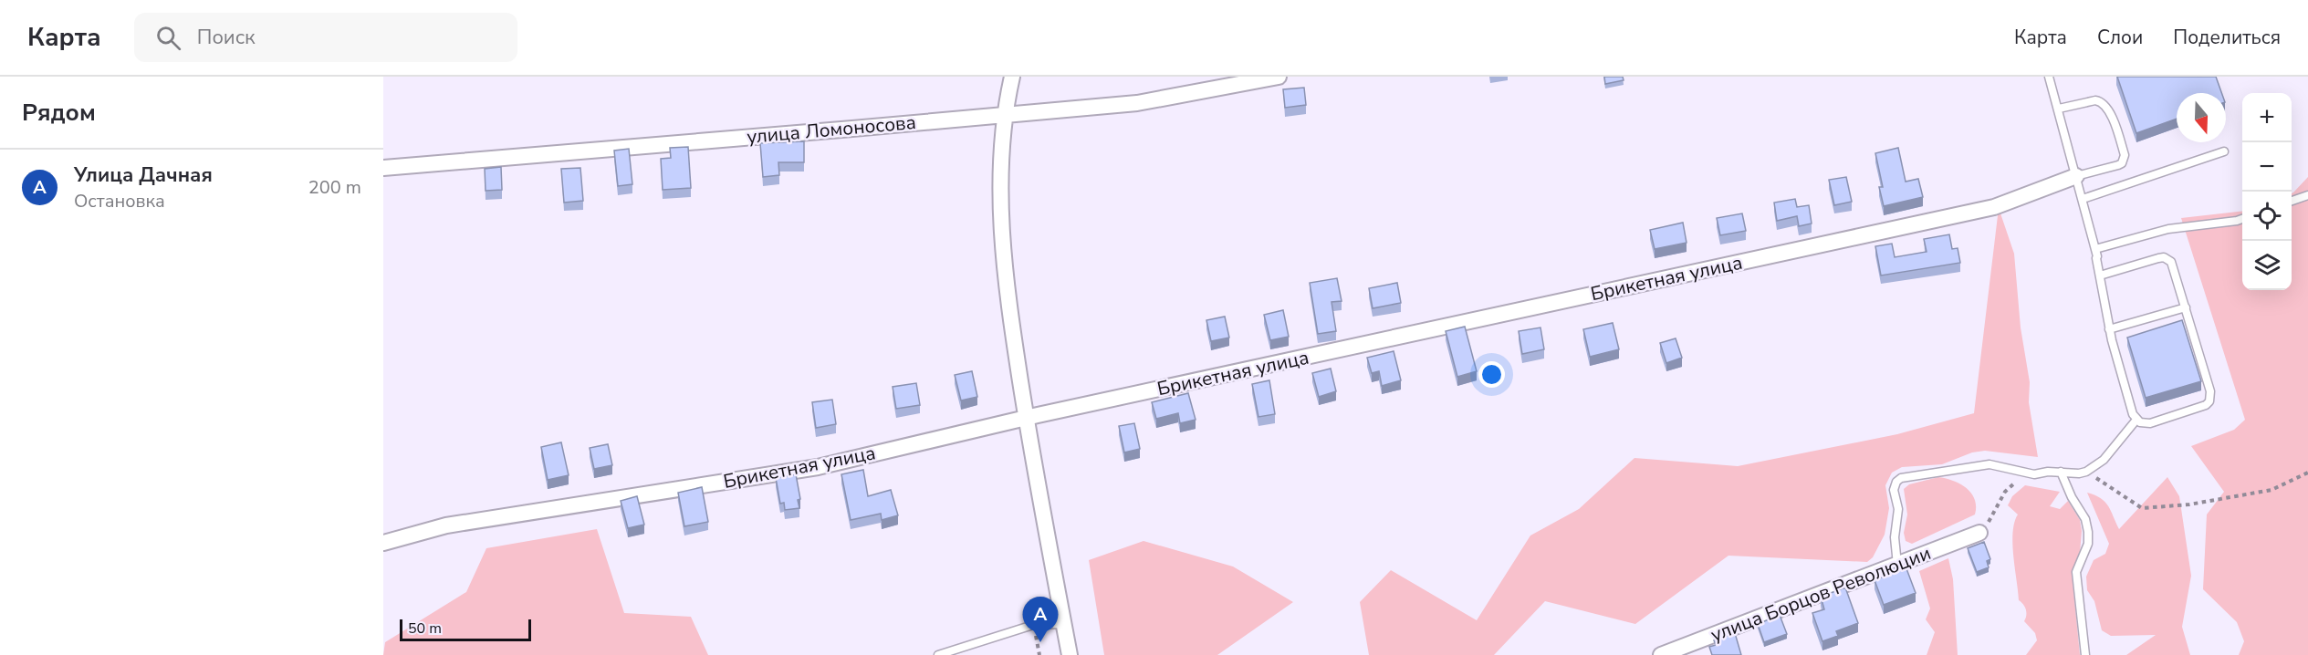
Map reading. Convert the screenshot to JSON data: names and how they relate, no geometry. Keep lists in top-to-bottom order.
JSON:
{
  "streets": {
    "street": ["улица Ломоносова", "Брикетная улица", "улица Борцов Революции"]
  },
  "scale_bar": "50 m",
  "north": "bottom",
  "page": {
    "header": "Карта",
    "search": "Поиск",
    "nav": ["Карта", "Слои", "Поделиться"],
    "heading": "Рядом",
    "map_buttons": ["+", "−"],
    "list": [
      {
        "mark": "A",
        "name": "Улица Дачная",
        "note": "Остановка",
        "value": "200 m"
      }
    ],
    "pins": "A",
    "scale": "50 m"
  }
}
